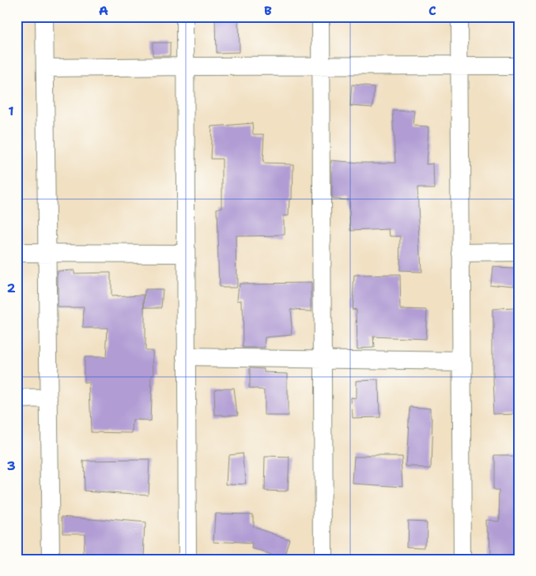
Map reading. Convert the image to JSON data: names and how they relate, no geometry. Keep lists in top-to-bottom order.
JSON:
{
  "grid": {
    "columns": ["A", "B", "C"],
    "rows": ["1", "2", "3"]
  }
}
